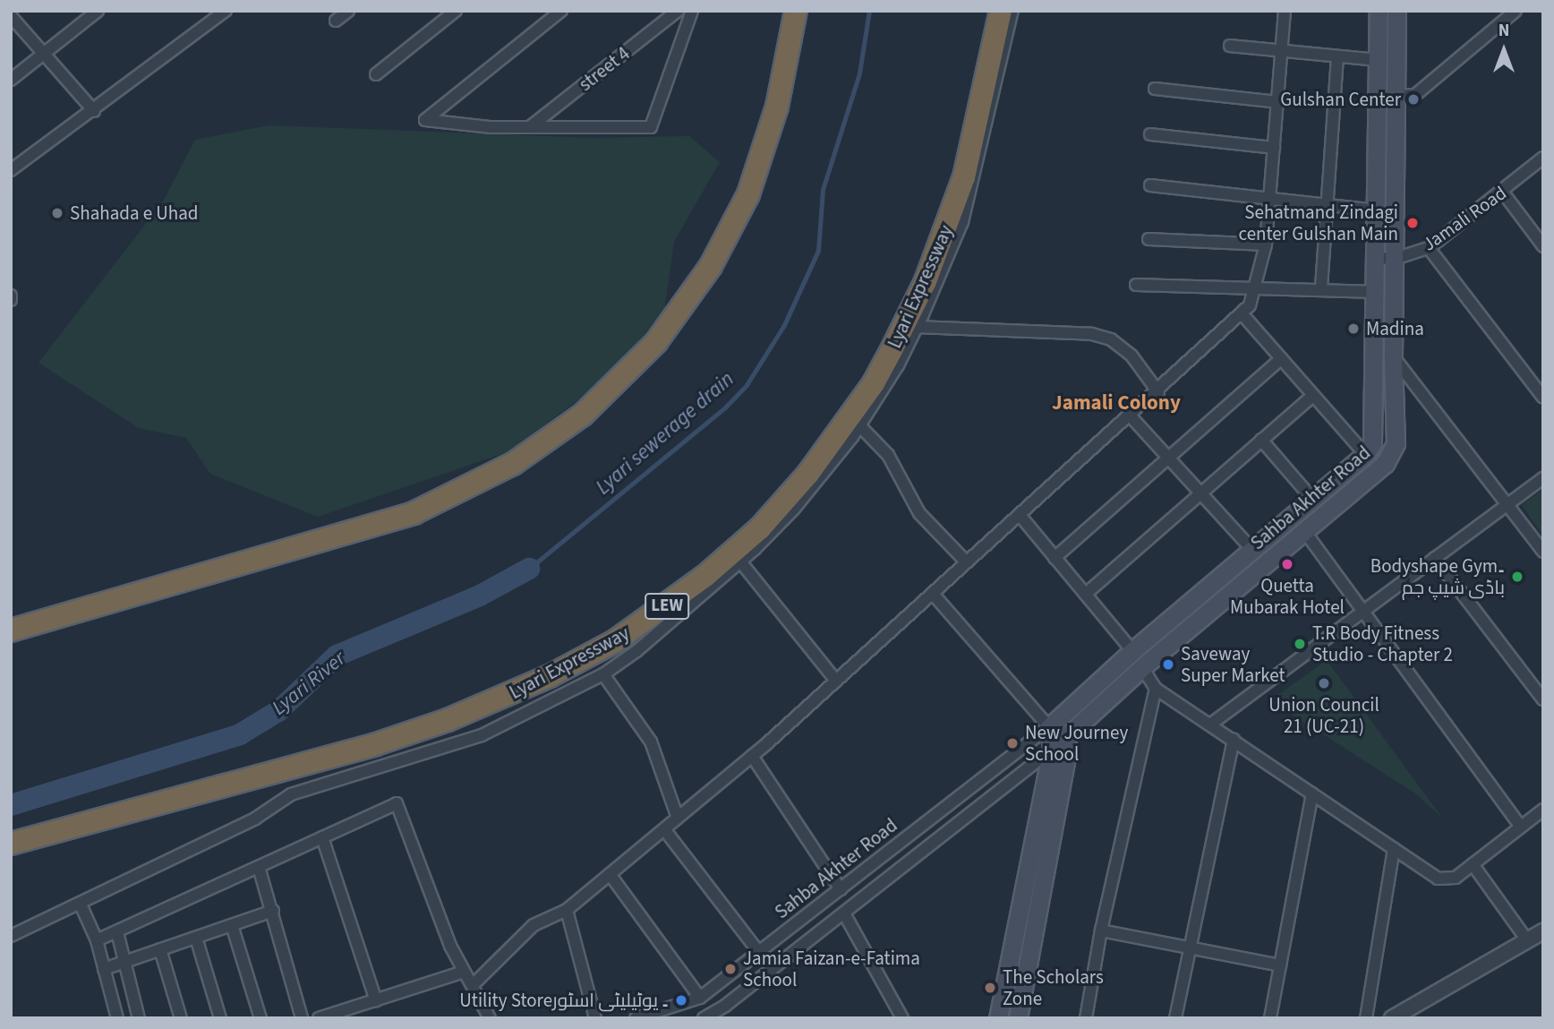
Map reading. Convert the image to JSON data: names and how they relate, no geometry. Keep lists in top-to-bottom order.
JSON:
{
  "streets": {
    "highway": ["Lyari Expressway", "LEW"],
    "main road": ["Sahba Akhter Road"],
    "street": ["street 4", "Jamali Road"]
  },
  "crossings": [
    ["Jamali Road", "Sahba Akhter Road"]
  ],
  "districts": ["Jamali Colony"],
  "water": ["Lyari sewerage drain", "Lyari River"],
  "places": [
    "Gulshan Center",
    "Shahada e Uhad",
    "Sehatmand Zindagi center Gulshan Main",
    "Madina",
    "Quetta Mubarak Hotel",
    "Bodyshape Gym۔ باڈی شیپ جم",
    "T.R Body Fitness Studio - Chapter 2",
    "Saveway Super Market",
    "Union Council 21 (UC-21)",
    "New Journey School",
    "Jamia Faizan-e-Fatima School",
    "The Scholars Zone",
    "Utility Store۔ یوٹیلیٹی اسٹور"
  ],
  "north": "top"
}
